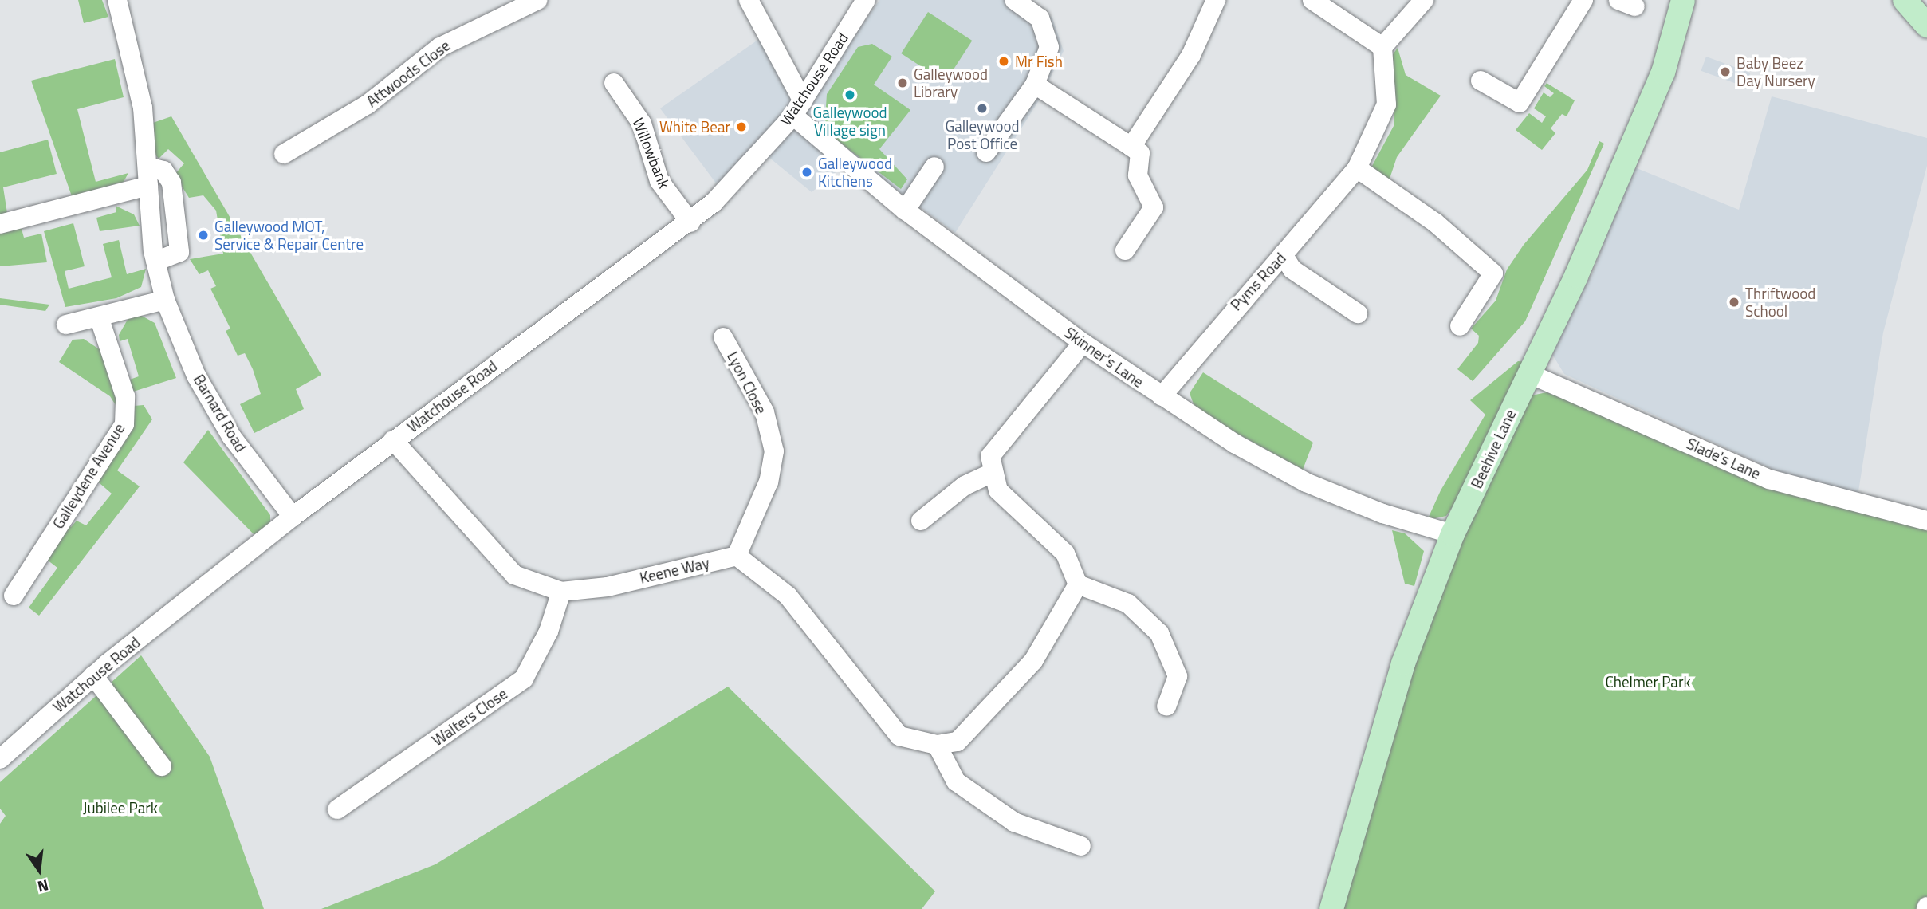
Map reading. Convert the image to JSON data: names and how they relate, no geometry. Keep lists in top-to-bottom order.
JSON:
{
  "streets": {
    "main road": ["Beehive Lane"],
    "street": [
      "Attwoods Close",
      "Watchouse Road",
      "Willowbank",
      "Pyms Road",
      "Skinner's Lane",
      "Lyon Close",
      "Barnard Road",
      "Slade's Lane",
      "Galleydene Avenue",
      "Keene Way",
      "Walters Close"
    ]
  },
  "crossings": [
    ["Watchouse Road", "Willowbank"],
    ["Watchouse Road", "Skinner's Lane"],
    ["Watchouse Road", "Barnard Road"],
    ["Watchouse Road", "Keene Way"],
    ["Pyms Road", "Skinner's Lane"],
    ["Skinner's Lane", "Beehive Lane"],
    ["Lyon Close", "Keene Way"],
    ["Beehive Lane", "Slade's Lane"],
    ["Keene Way", "Walters Close"]
  ],
  "parks": ["Chelmer Park", "Jubilee Park"],
  "places": [
    "Mr Fish",
    "Baby Beez Day Nursery",
    "Galleywood Library",
    "Galleywood Village sign",
    "Galleywood Post Office",
    "White Bear",
    "Galleywood Kitchens",
    "Galleywood MOT, Service & Repair Centre",
    "Thriftwood School"
  ],
  "north": "bottom"
}
